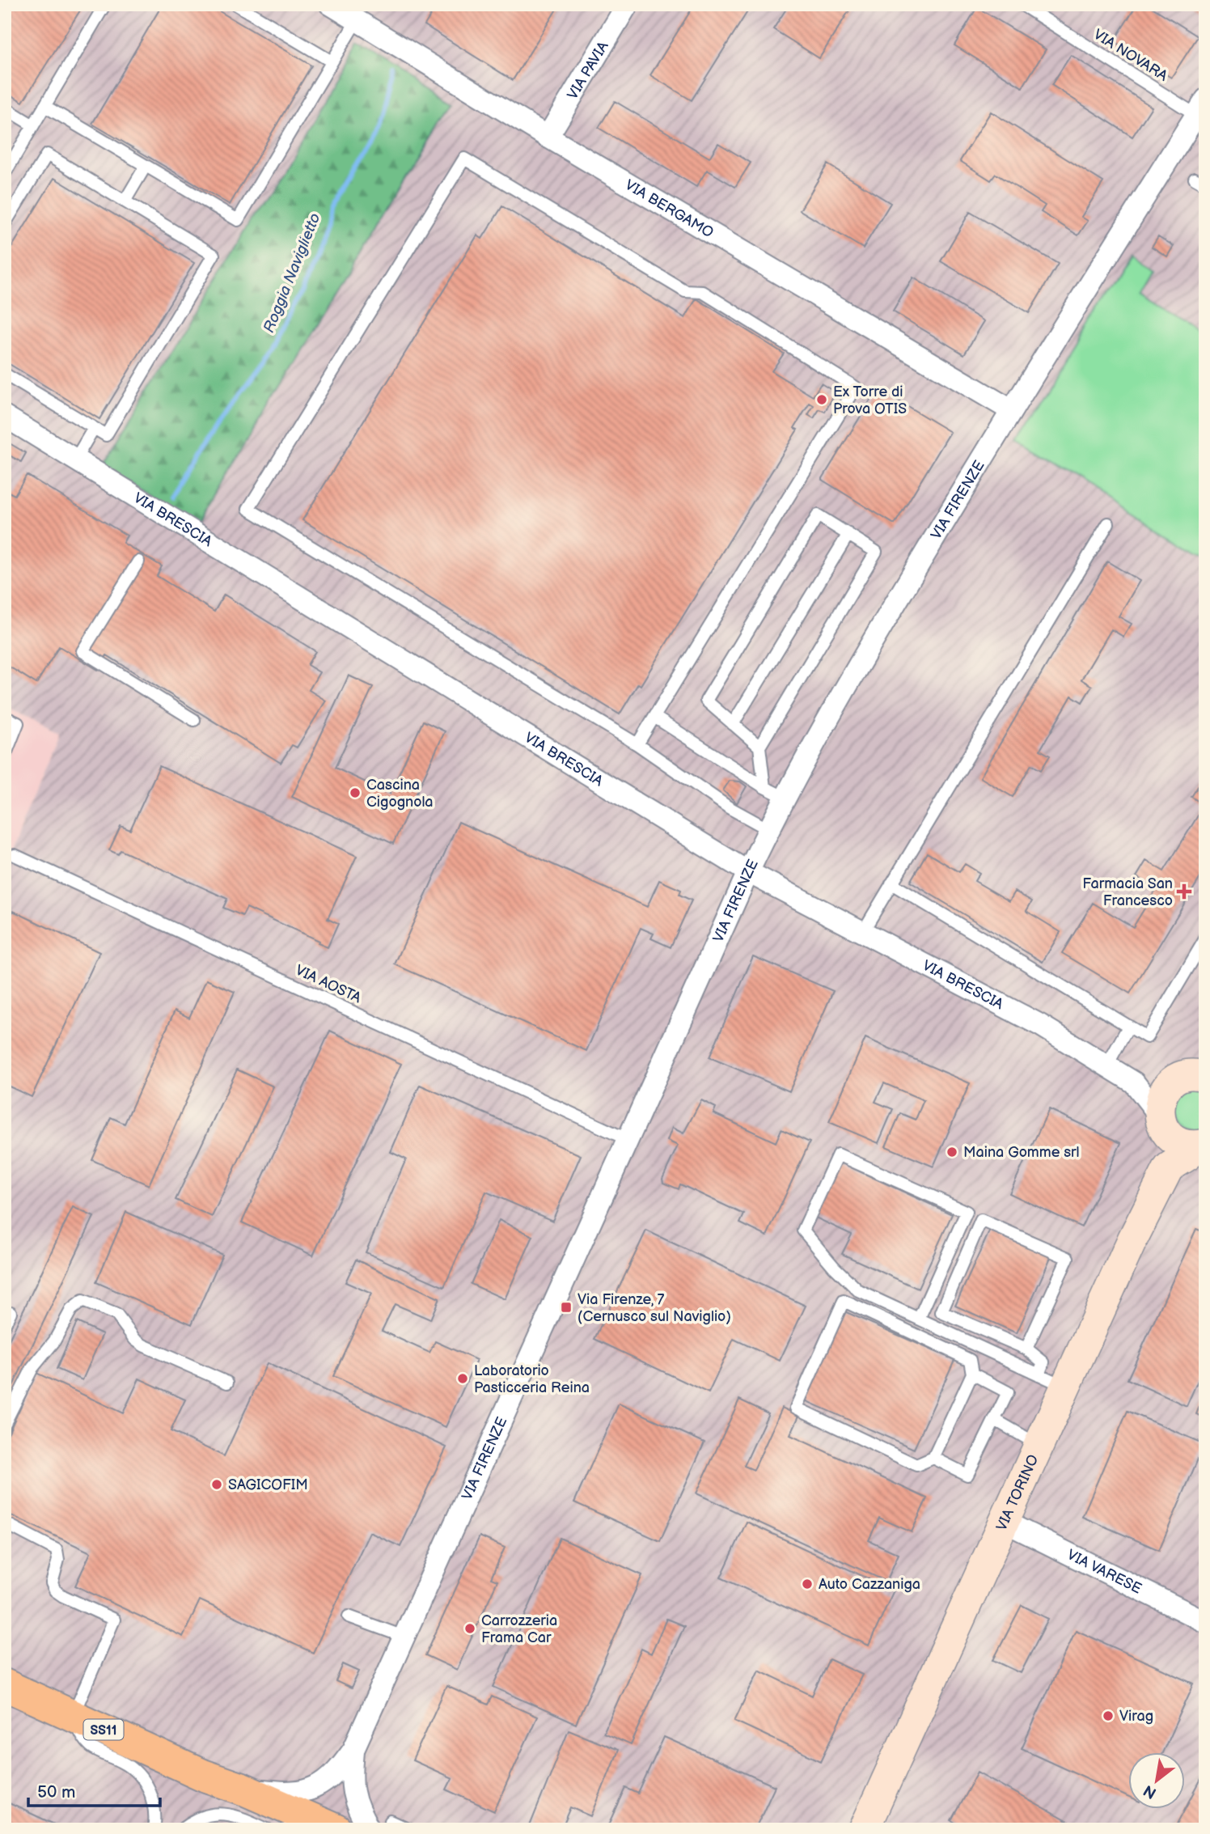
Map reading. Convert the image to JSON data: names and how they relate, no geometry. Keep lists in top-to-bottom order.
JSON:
{
  "streets": {
    "main road": ["SS11"],
    "street": [
      "VIA PAVIA",
      "VIA BERGAMO",
      "VIA FIRENZE",
      "VIA BRESCIA",
      "VIA TORINO",
      "VIA VARESE"
    ],
    "lane": ["VIA NOVARA", "VIA AOSTA"]
  },
  "crossings": [
    ["VIA NOVARA", "VIA FIRENZE"],
    ["VIA PAVIA", "VIA BERGAMO"],
    ["VIA BERGAMO", "VIA FIRENZE"],
    ["VIA FIRENZE", "VIA BRESCIA"],
    ["VIA FIRENZE", "VIA AOSTA"],
    ["VIA FIRENZE", "SS11"],
    ["VIA BRESCIA", "VIA TORINO"],
    ["VIA TORINO", "VIA VARESE"]
  ],
  "water": ["Roggia Naviglietto"],
  "places": {
    "other": [
      "Ex Torre di Prova OTIS",
      "Cascina Cigognola",
      "Maina Gomme srl",
      "Laboratorio Pasticceria Reina",
      "SAGICOFIM",
      "Auto Cazzaniga",
      "Carrozzeria Frama Car",
      "Virag"
    ],
    "health": ["Farmacia San Francesco"],
    "transit": ["Via Firenze, 7 (Cernusco sul Naviglio)"]
  },
  "scale_bar": "50 m",
  "north": "bottom left"
}
